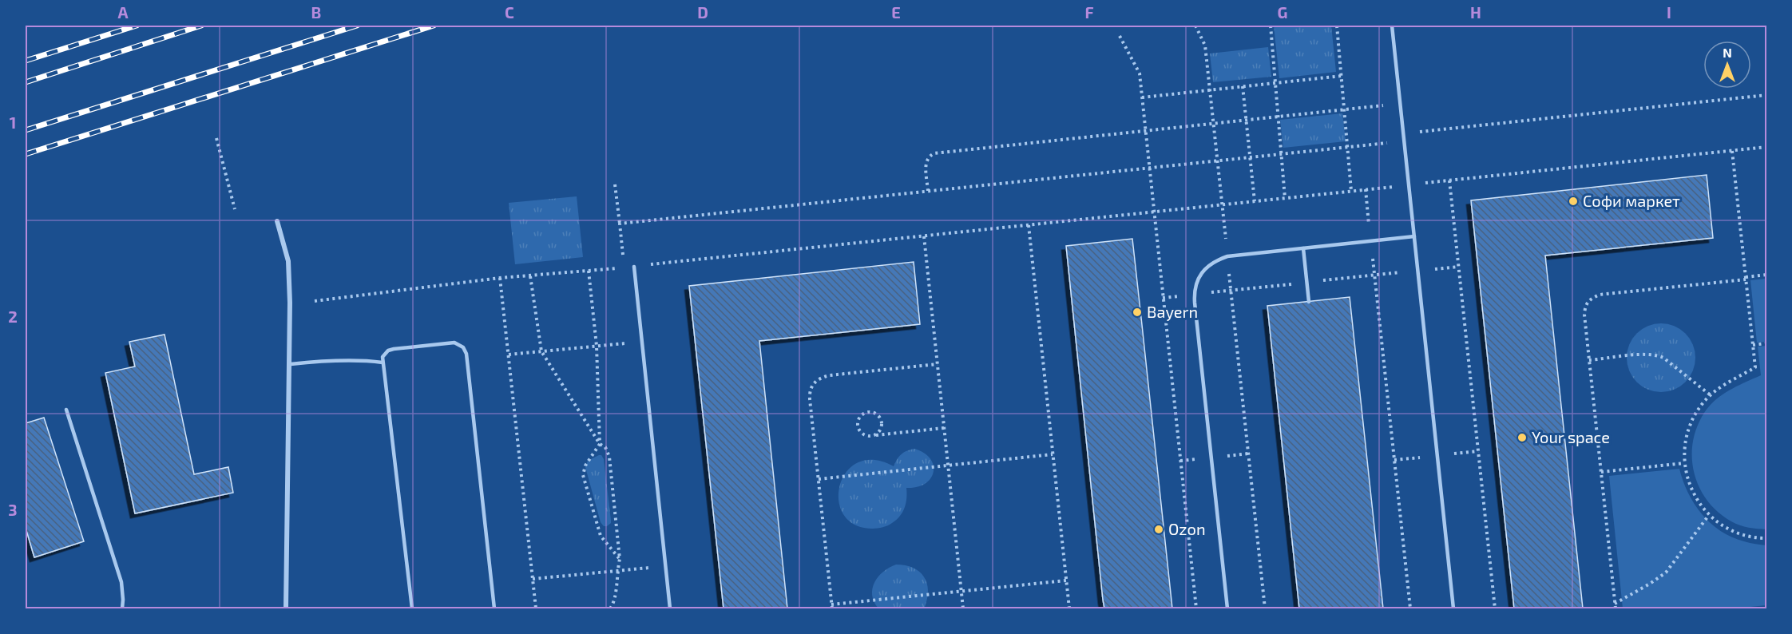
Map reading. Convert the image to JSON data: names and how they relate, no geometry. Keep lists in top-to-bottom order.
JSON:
{
  "places": [
    "Софи маркет",
    "Bayern",
    "Your space",
    "Ozon"
  ],
  "north": "top",
  "grid": {
    "columns": [
      "A",
      "B",
      "C",
      "D",
      "E",
      "F",
      "G",
      "H",
      "I"
    ],
    "rows": ["1", "2", "3"]
  }
}
